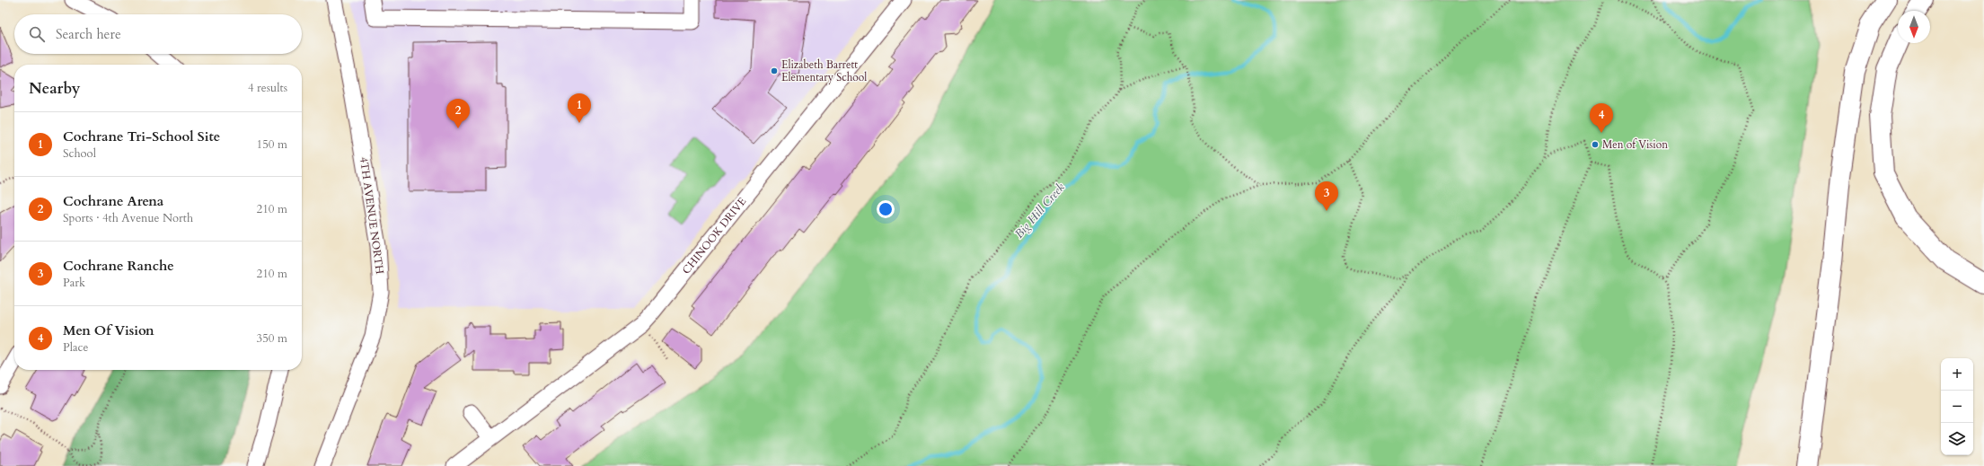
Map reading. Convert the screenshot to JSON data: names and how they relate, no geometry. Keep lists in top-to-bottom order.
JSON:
{
  "streets": {
    "street": ["4TH AVENUE NORTH", "CHINOOK DRIVE"]
  },
  "water": ["Big Hill Creek"],
  "places": ["Elizabeth Barrett Elementary School", "Men of Vision"],
  "north": "bottom",
  "page": {
    "search": "Search here",
    "heading": ["Nearby", "4 results"],
    "pins": [
      "1",
      "2",
      "4",
      "3"
    ],
    "list": [
      {
        "mark": "1",
        "name": "Cochrane Tri-School Site",
        "note": "School",
        "value": "150 m"
      },
      {
        "mark": "2",
        "name": "Cochrane Arena",
        "note": "Sports · 4th Avenue North",
        "value": "210 m"
      },
      {
        "mark": "3",
        "name": "Cochrane Ranche",
        "note": "Park",
        "value": "210 m"
      },
      {
        "mark": "4",
        "name": "Men Of Vision",
        "note": "Place",
        "value": "350 m"
      }
    ],
    "map_buttons": ["+", "−"]
  }
}
